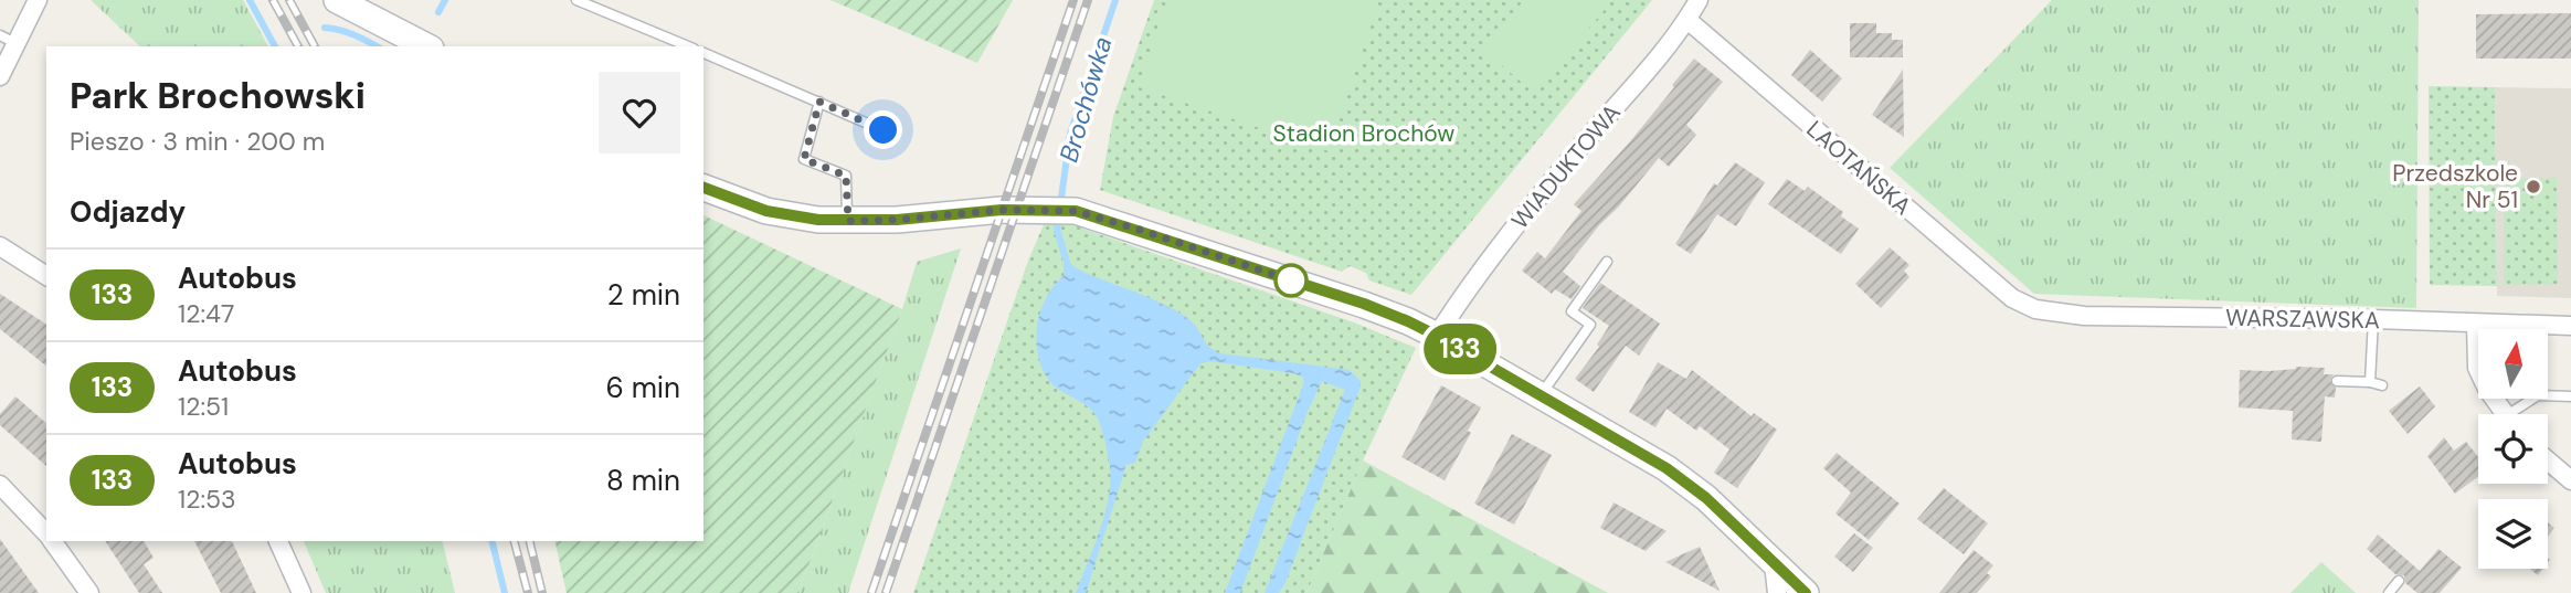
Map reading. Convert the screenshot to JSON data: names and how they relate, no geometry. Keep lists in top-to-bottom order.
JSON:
{
  "streets": {
    "street": ["WIADUKTOWA", "LAOTAŃSKA", "WARSZAWSKA"]
  },
  "crossings": [
    ["WIADUKTOWA", "LAOTAŃSKA"],
    ["LAOTAŃSKA", "WARSZAWSKA"]
  ],
  "water": ["Brochówka"],
  "parks": ["Stadion Brochów"],
  "places": ["Przedszkole Nr 51"],
  "lines": ["bus line 133"],
  "north": "top",
  "page": {
    "on_map": "133",
    "heading": [
      ["Park Brochowski", "Pieszo · 3 min · 200 m"],
      "Odjazdy"
    ],
    "list": [
      {
        "mark": "133",
        "name": "Autobus",
        "note": "12:47",
        "value": "2 min"
      },
      {
        "mark": "133",
        "name": "Autobus",
        "note": "12:51",
        "value": "6 min"
      },
      {
        "mark": "133",
        "name": "Autobus",
        "note": "12:53",
        "value": "8 min"
      }
    ]
  }
}
